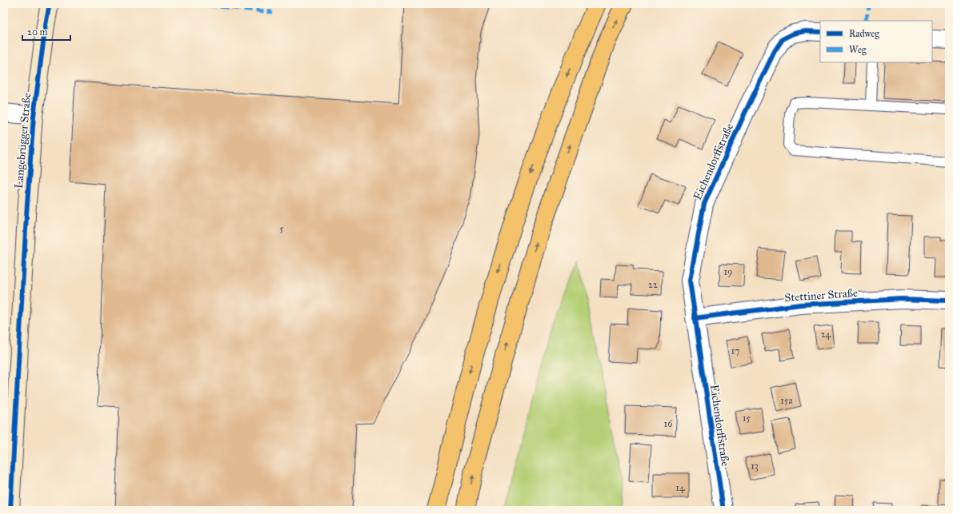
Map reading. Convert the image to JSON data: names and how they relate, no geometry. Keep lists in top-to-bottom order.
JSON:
{
  "streets": {
    "street": ["Langebrügger Straße", "Eichendorffstraße", "Stettiner Straße"]
  },
  "crossings": [
    ["Eichendorffstraße", "Stettiner Straße"]
  ],
  "house_numbers": [
    "5",
    "19",
    "22",
    "24",
    "17",
    "15a",
    "15",
    "16",
    "13",
    "14"
  ],
  "legend": ["Radweg", "Weg"],
  "scale_bar": "20 m"
}
